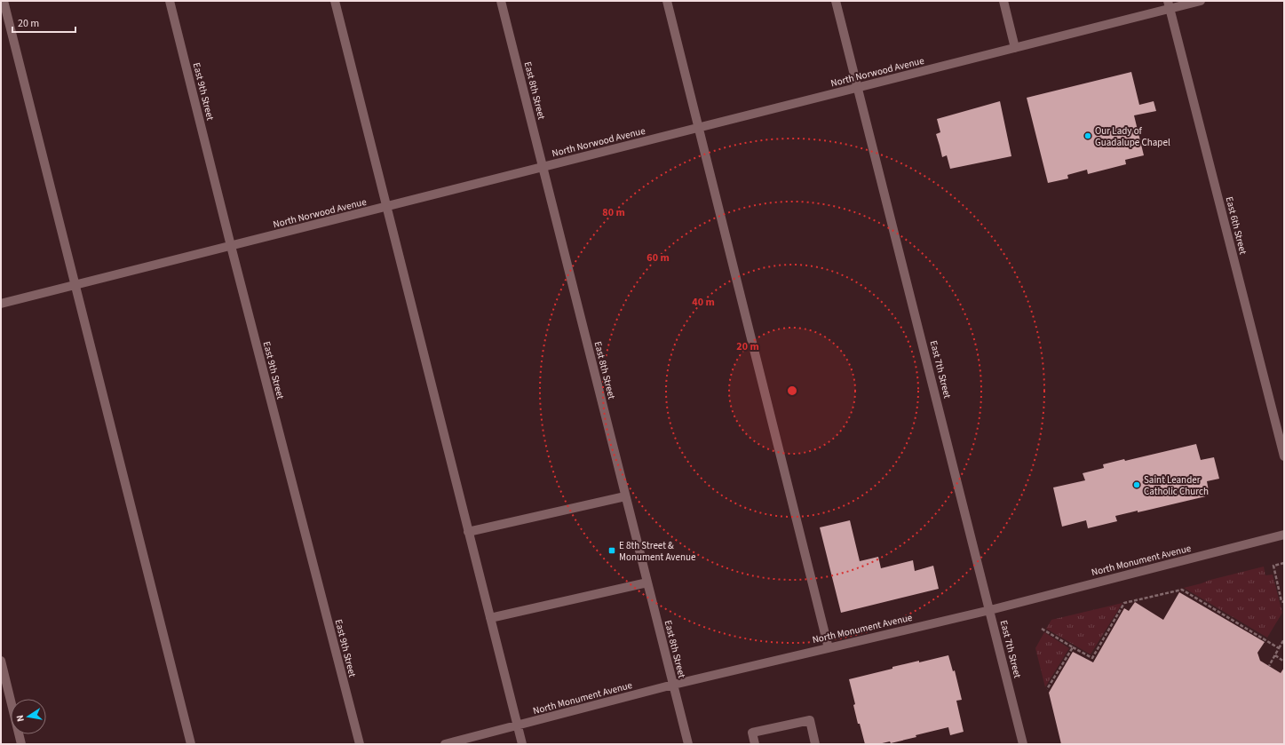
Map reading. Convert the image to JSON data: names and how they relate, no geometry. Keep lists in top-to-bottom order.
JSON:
{
  "streets": {
    "street": [
      "North Norwood Avenue",
      "East 8th Street",
      "East 9th Street",
      "East 6th Street",
      "East 7th Street",
      "North Monument Avenue"
    ]
  },
  "crossings": [
    ["North Norwood Avenue", "East 8th Street"],
    ["North Norwood Avenue", "East 9th Street"],
    ["North Norwood Avenue", "East 6th Street"],
    ["North Norwood Avenue", "East 7th Street"],
    ["East 8th Street", "North Monument Avenue"],
    ["East 7th Street", "North Monument Avenue"]
  ],
  "places": {
    "other": ["Our Lady of Guadalupe Chapel", "Saint Leander Catholic Church"],
    "transit": ["E 8th Street & Monument Avenue"]
  },
  "scale_bar": "20 m",
  "north": "left",
  "rings": [
    "80 m",
    "60 m",
    "40 m",
    "20 m"
  ]
}
